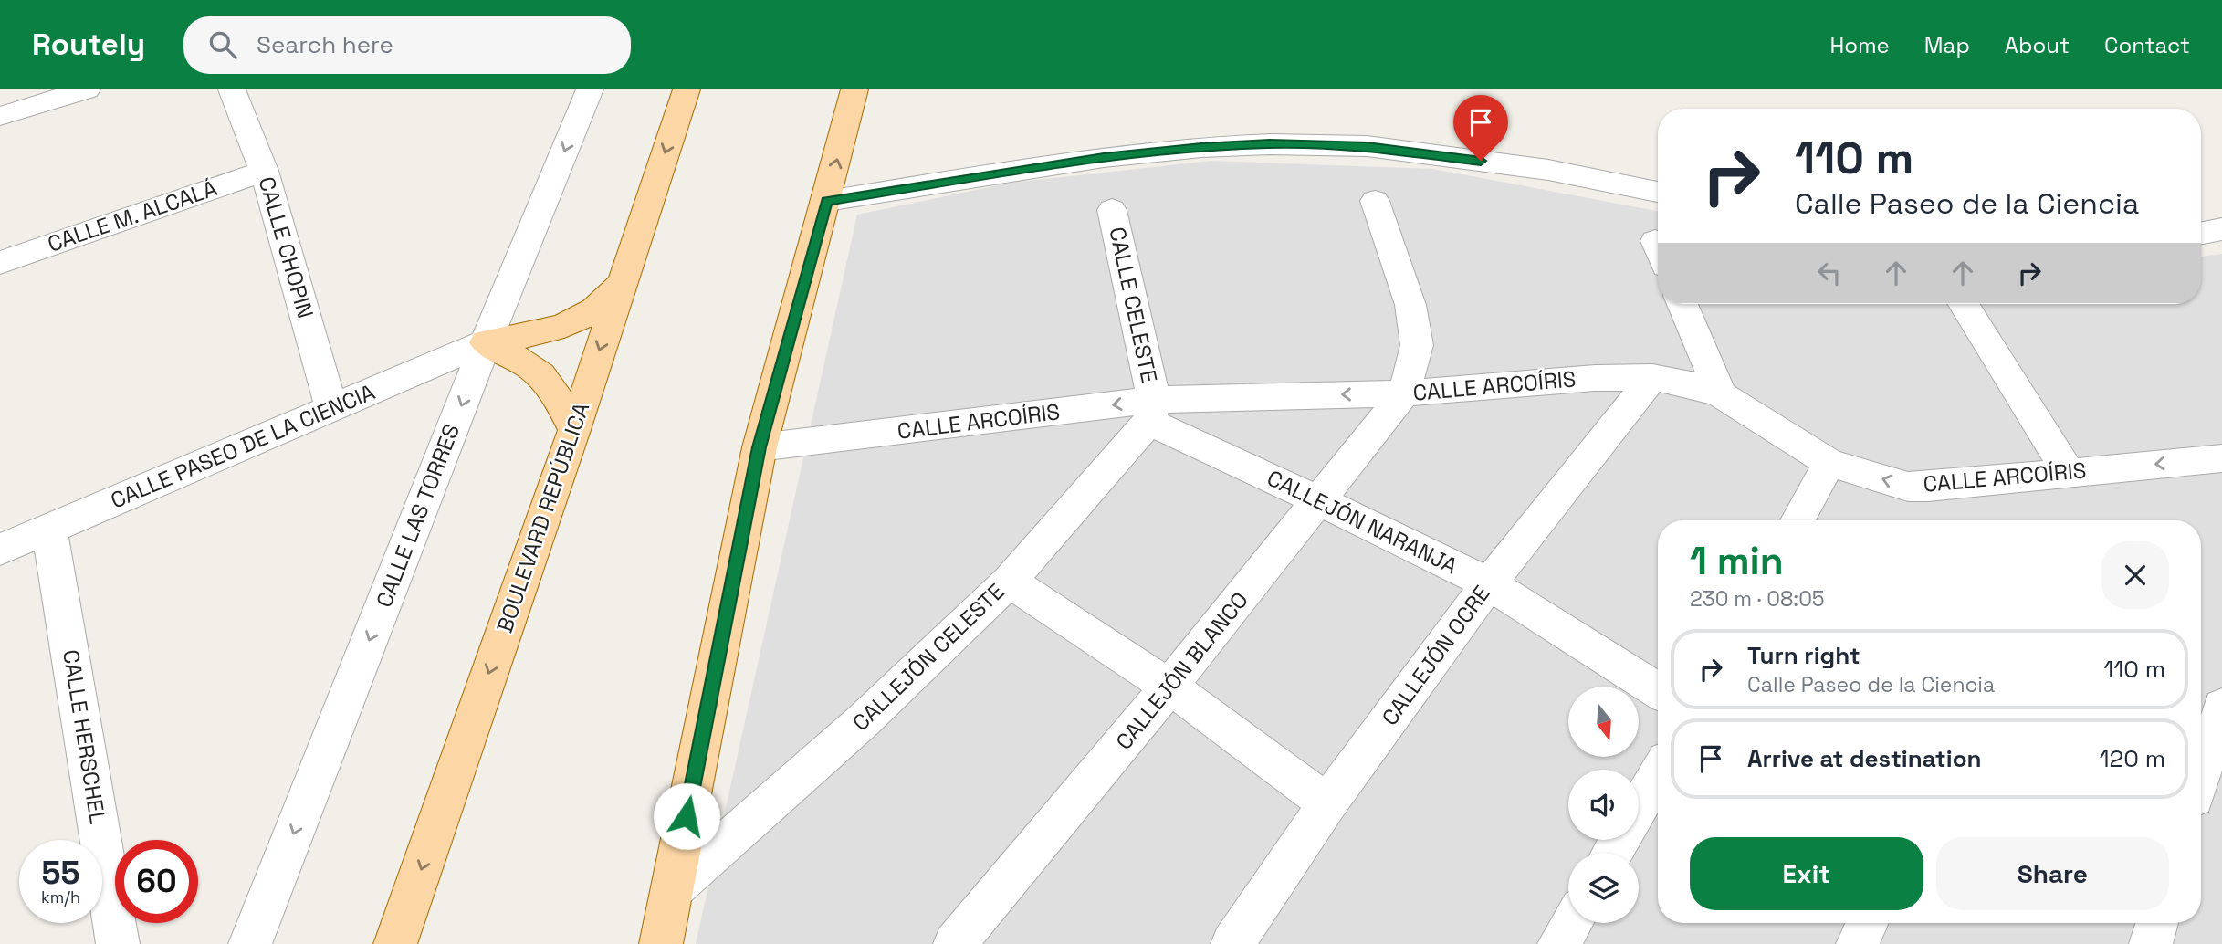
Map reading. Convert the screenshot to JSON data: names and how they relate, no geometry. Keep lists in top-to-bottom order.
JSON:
{
  "streets": {
    "main road": ["BOULEVARD REPÚBLICA"],
    "street": [
      "CALLE M. ALCALÁ",
      "CALLE CHOPIN",
      "CALLE CELESTE",
      "CALLE ARCOÍRIS",
      "CALLE PASEO DE LA CIENCIA",
      "CALLE LAS TORRES",
      "CALLEJÓN NARANJA",
      "CALLEJÓN OCRE",
      "CALLEJÓN CELESTE",
      "CALLEJÓN BLANCO",
      "CALLE HERSCHEL"
    ]
  },
  "crossings": [
    ["CALLE M. ALCALÁ", "CALLE CHOPIN"],
    ["CALLE CHOPIN", "CALLE PASEO DE LA CIENCIA"],
    ["CALLE CELESTE", "CALLE ARCOÍRIS"],
    ["CALLE CELESTE", "CALLEJÓN NARANJA"],
    ["CALLE CELESTE", "CALLEJÓN CELESTE"],
    ["CALLE ARCOÍRIS", "CALLEJÓN NARANJA"],
    ["CALLE ARCOÍRIS", "CALLEJÓN OCRE"],
    ["CALLE ARCOÍRIS", "CALLEJÓN CELESTE"],
    ["CALLE ARCOÍRIS", "CALLEJÓN BLANCO"],
    ["CALLE PASEO DE LA CIENCIA", "CALLE LAS TORRES"],
    ["CALLE PASEO DE LA CIENCIA", "CALLE HERSCHEL"],
    ["CALLEJÓN NARANJA", "CALLEJÓN OCRE"],
    ["CALLEJÓN NARANJA", "CALLEJÓN CELESTE"],
    ["CALLEJÓN NARANJA", "CALLEJÓN BLANCO"]
  ],
  "one_way": ["CALLE LAS TORRES"],
  "north": "bottom",
  "page": {
    "header": "Routely",
    "search": "Search here",
    "nav": [
      "Home",
      "Map",
      "About",
      "Contact"
    ],
    "turn": ["110 m", "Calle Paseo de la Ciencia"],
    "heading": ["1 min", "230 m · 08:05"],
    "list": [
      {
        "name": "Turn right",
        "note": "Calle Paseo de la Ciencia",
        "value": "110 m"
      },
      {
        "name": "Arrive at destination",
        "value": "120 m"
      }
    ],
    "buttons": ["Exit", "Share"],
    "speed": "55 km/h",
    "limit": "60"
  }
}
